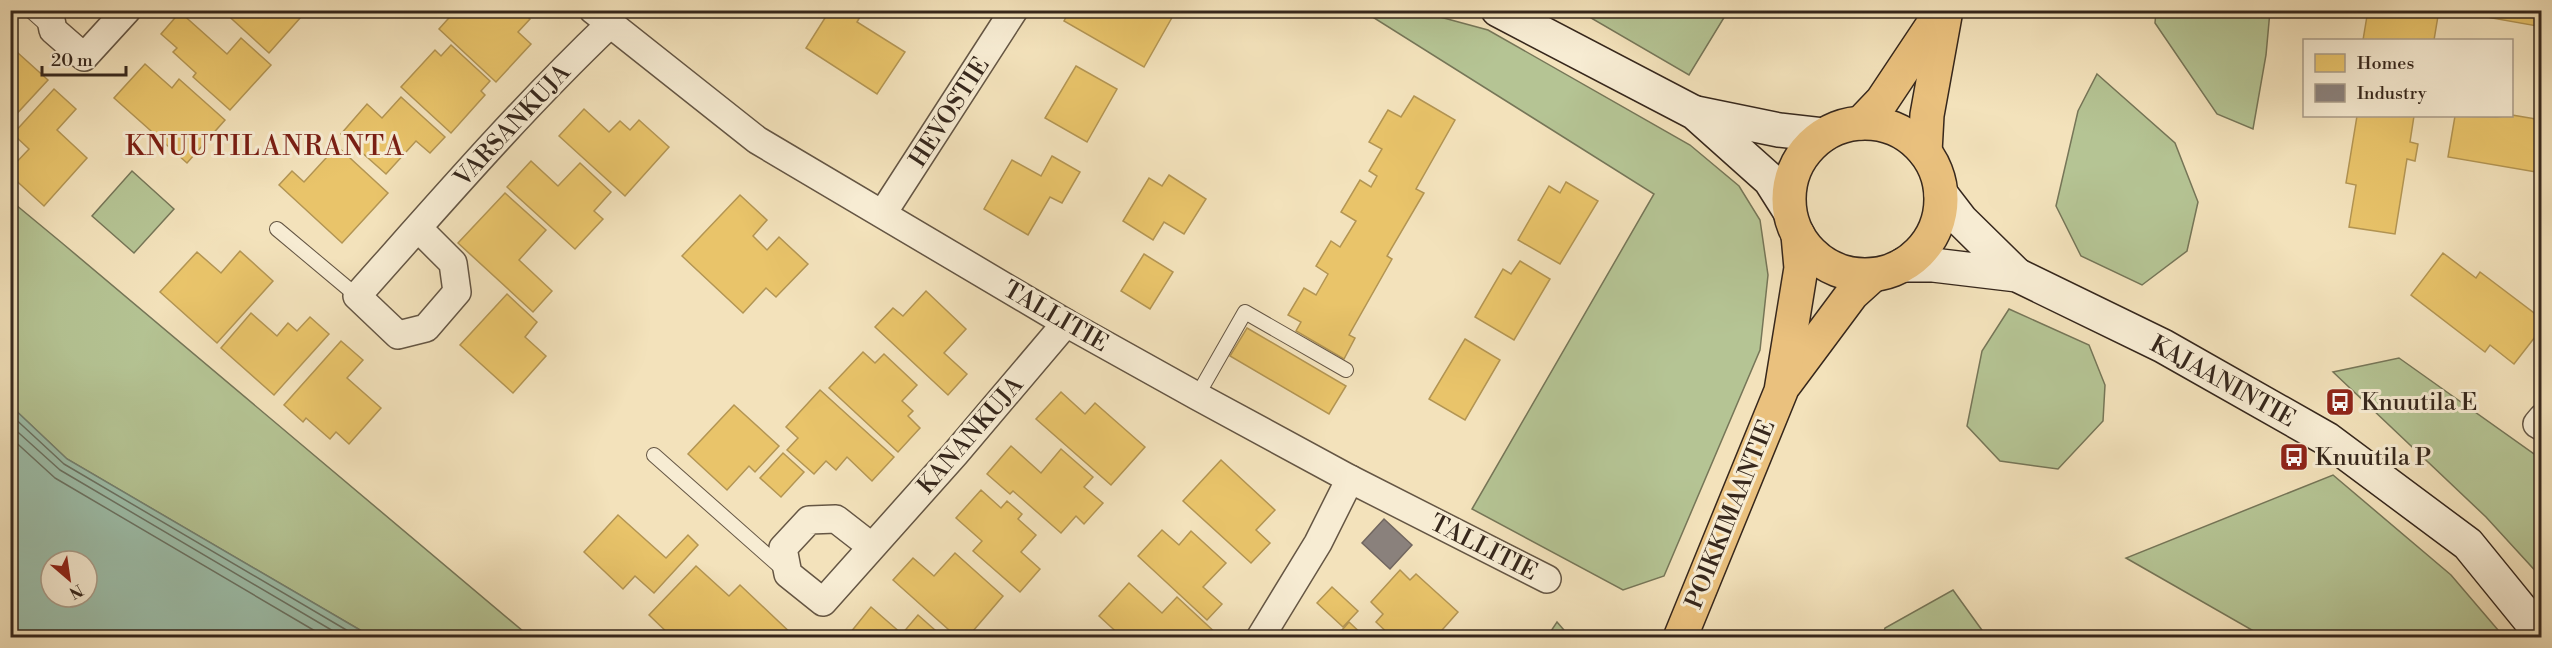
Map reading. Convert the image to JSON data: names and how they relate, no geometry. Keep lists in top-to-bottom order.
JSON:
{
  "streets": {
    "main road": ["KAJAANINTIE", "POIKKIMAANTIE"],
    "street": [
      "HEVOSTIE",
      "VARSANKUJA",
      "TALLITIE",
      "KANANKUJA"
    ]
  },
  "crossings": [
    ["HEVOSTIE", "TALLITIE"],
    ["VARSANKUJA", "TALLITIE"],
    ["TALLITIE", "KANANKUJA"],
    ["KAJAANINTIE", "POIKKIMAANTIE"]
  ],
  "districts": ["KNUUTILANRANTA"],
  "places": {
    "bus stop": ["Knuutila E", "Knuutila P"]
  },
  "legend": ["Homes", "Industry"],
  "scale_bar": "20 m",
  "north": "bottom right"
}
